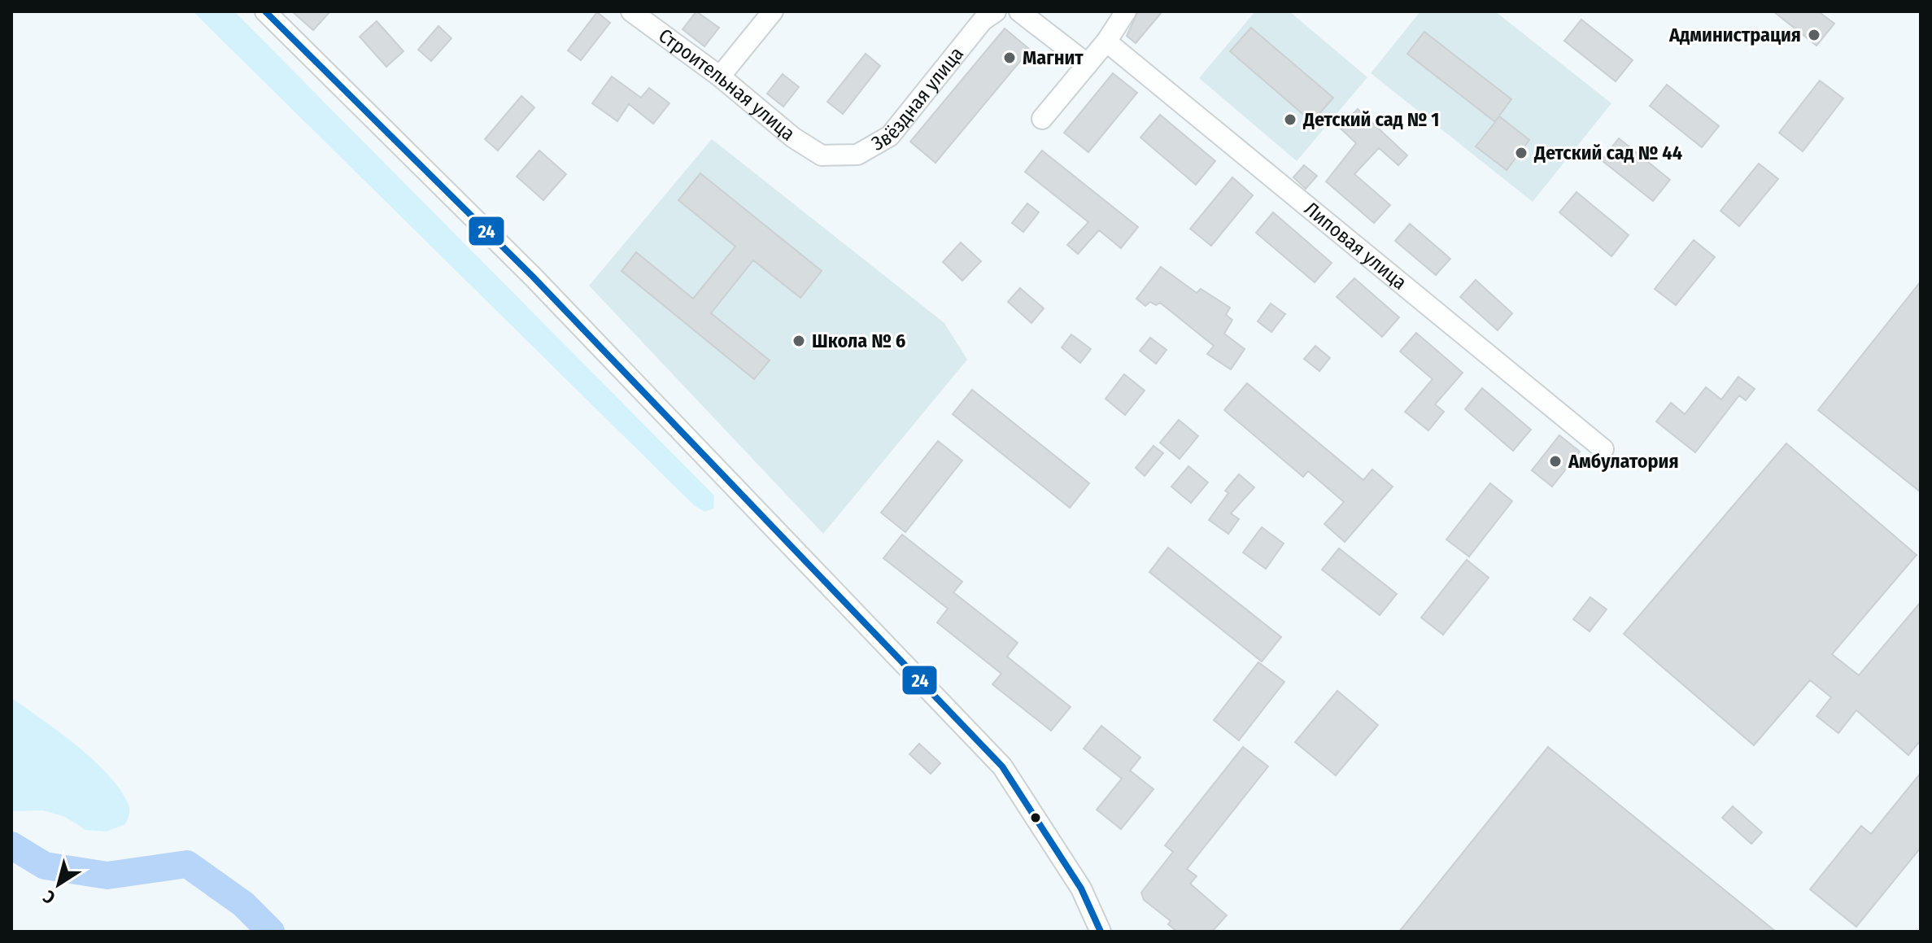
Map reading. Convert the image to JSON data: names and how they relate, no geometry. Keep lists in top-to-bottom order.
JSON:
{
  "streets": {
    "street": ["Строительная улица", "Звёздная улица", "Липовая улица"]
  },
  "crossings": [
    ["Строительная улица", "Звёздная улица"]
  ],
  "places": [
    "Администрация",
    "Магнит",
    "Детский сад № 1",
    "Детский сад № 44",
    "Школа № 6",
    "Амбулатория"
  ],
  "lines": ["transit line 24"],
  "north": "bottom left"
}
